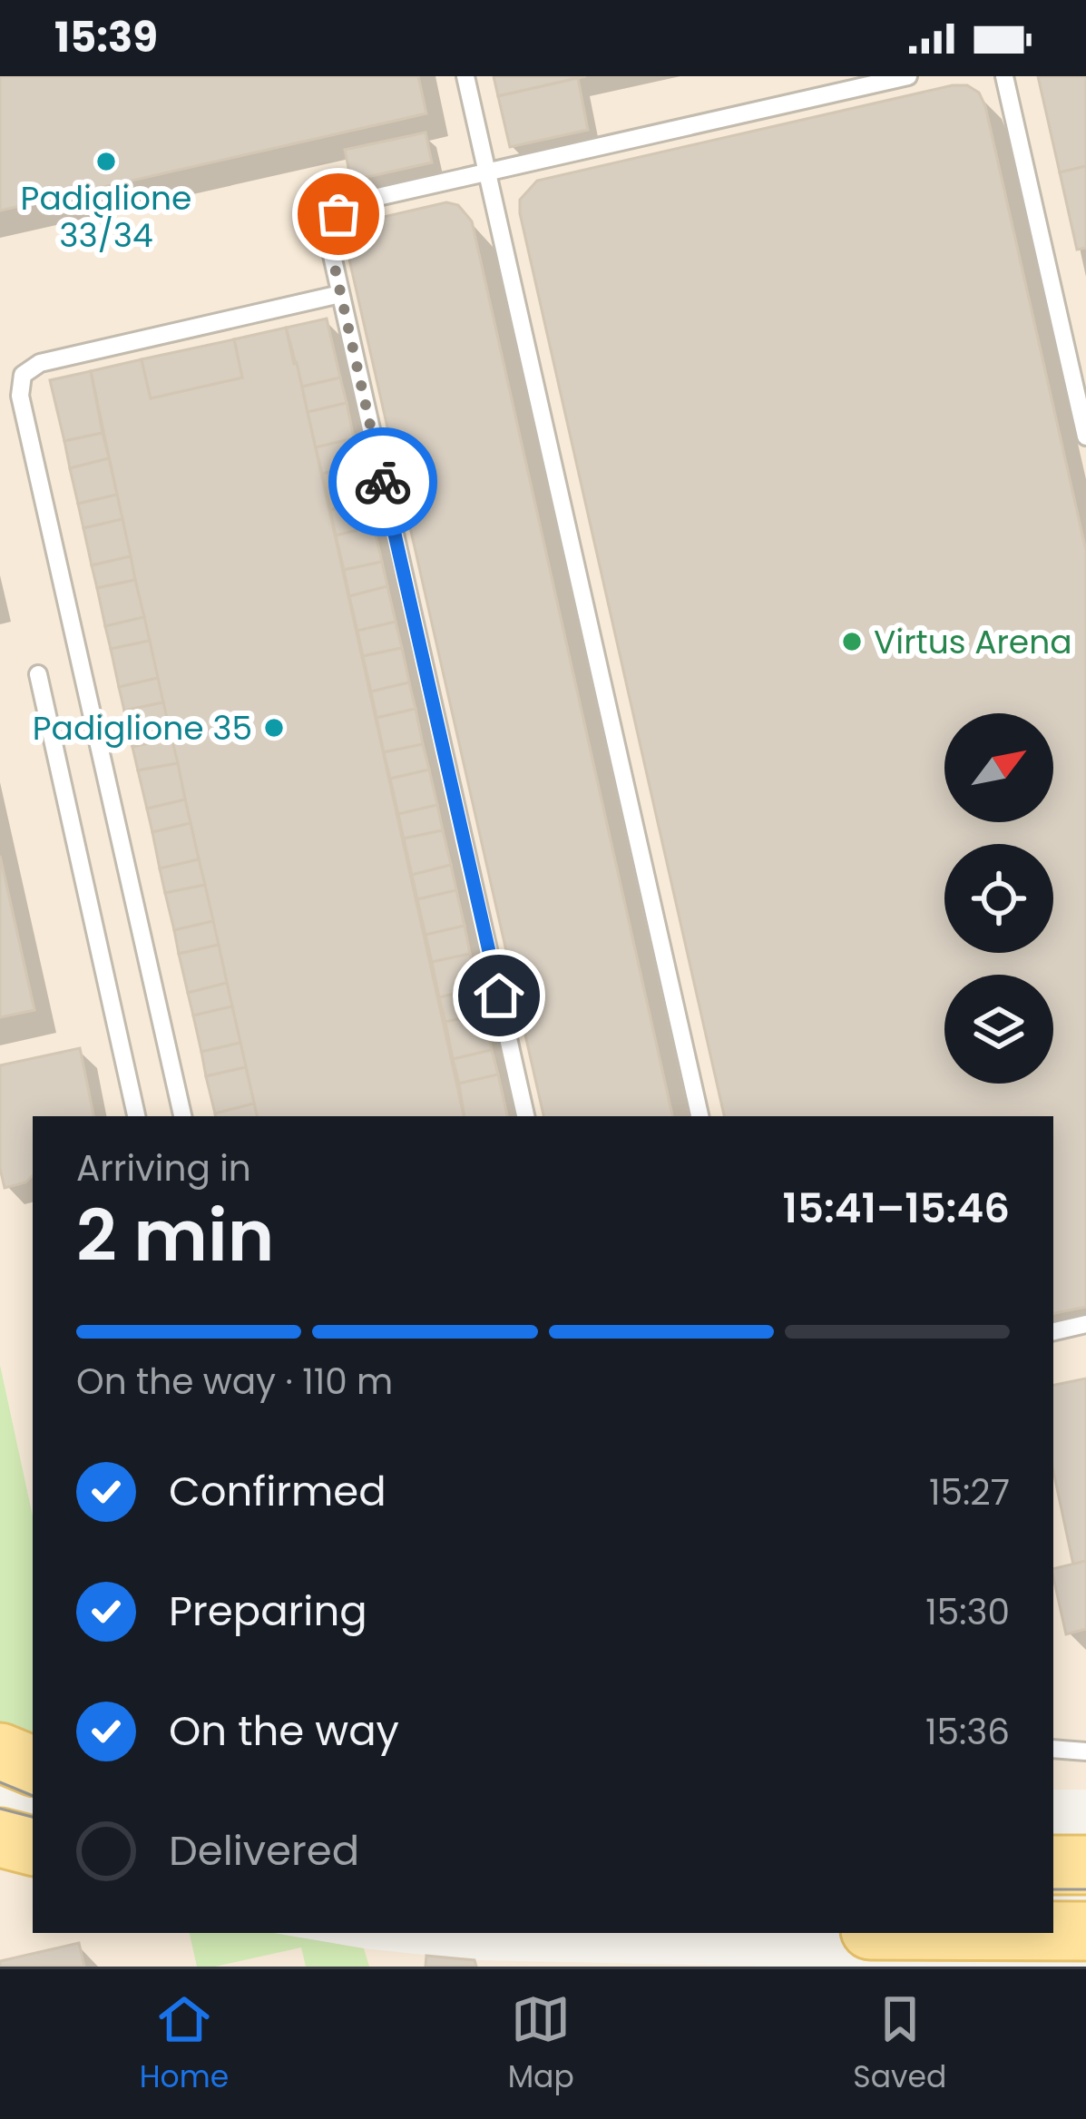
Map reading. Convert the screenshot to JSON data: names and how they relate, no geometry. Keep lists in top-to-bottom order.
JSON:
{
  "places": ["Padiglione 33/34", "Virtus Arena", "Padiglione 35"],
  "north": "top right",
  "page": {
    "status": "15:39",
    "heading": ["2 min", "Arriving in", "15:41–15:46"],
    "bar": "On the way · 110 m",
    "list": [
      ["Confirmed", "15:27"],
      ["Preparing", "15:30"],
      ["On the way", "15:36"],
      "Delivered"
    ],
    "tabs": ["Home", "Map", "Saved"]
  }
}
